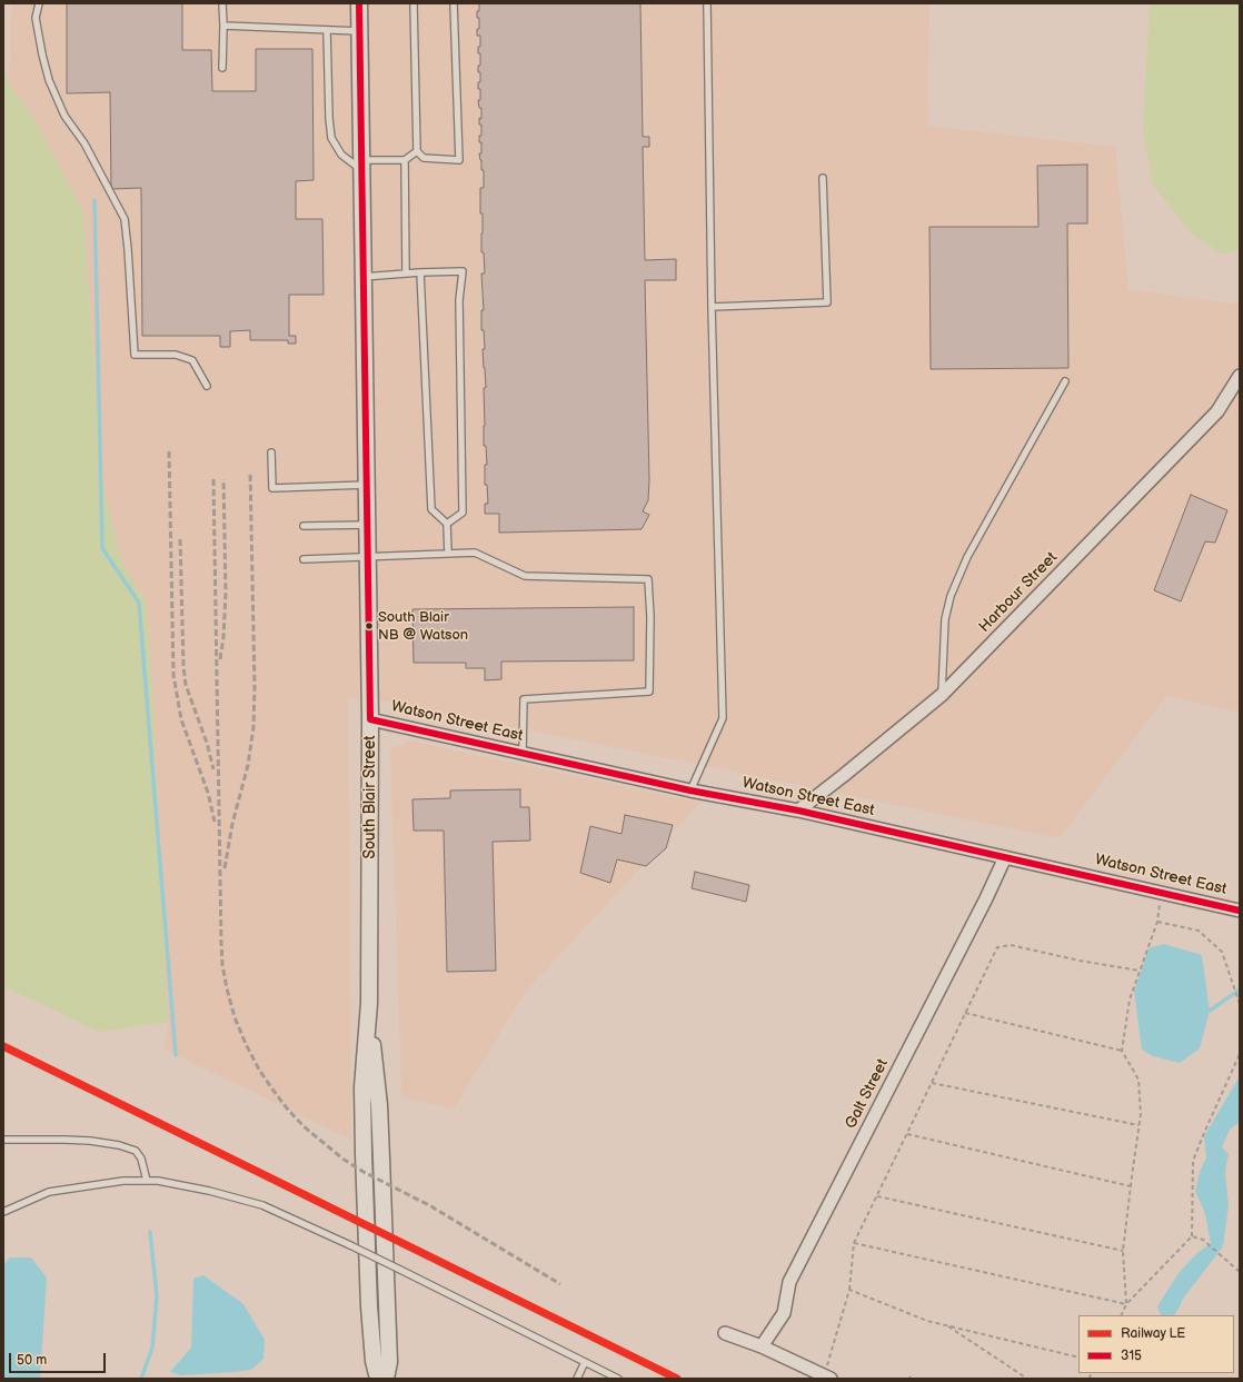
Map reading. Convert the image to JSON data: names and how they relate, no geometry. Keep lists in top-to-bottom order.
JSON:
{
  "streets": {
    "street": [
      "Harbour Street",
      "Watson Street East",
      "South Blair Street",
      "Galt Street"
    ]
  },
  "crossings": [
    ["Harbour Street", "Watson Street East"],
    ["Watson Street East", "South Blair Street"],
    ["Watson Street East", "Galt Street"]
  ],
  "places": ["South Blair NB @ Watson"],
  "lines": ["transit line 315", "rail line LE"],
  "legend": ["Railway LE", "315"],
  "scale_bar": "50 m"
}
